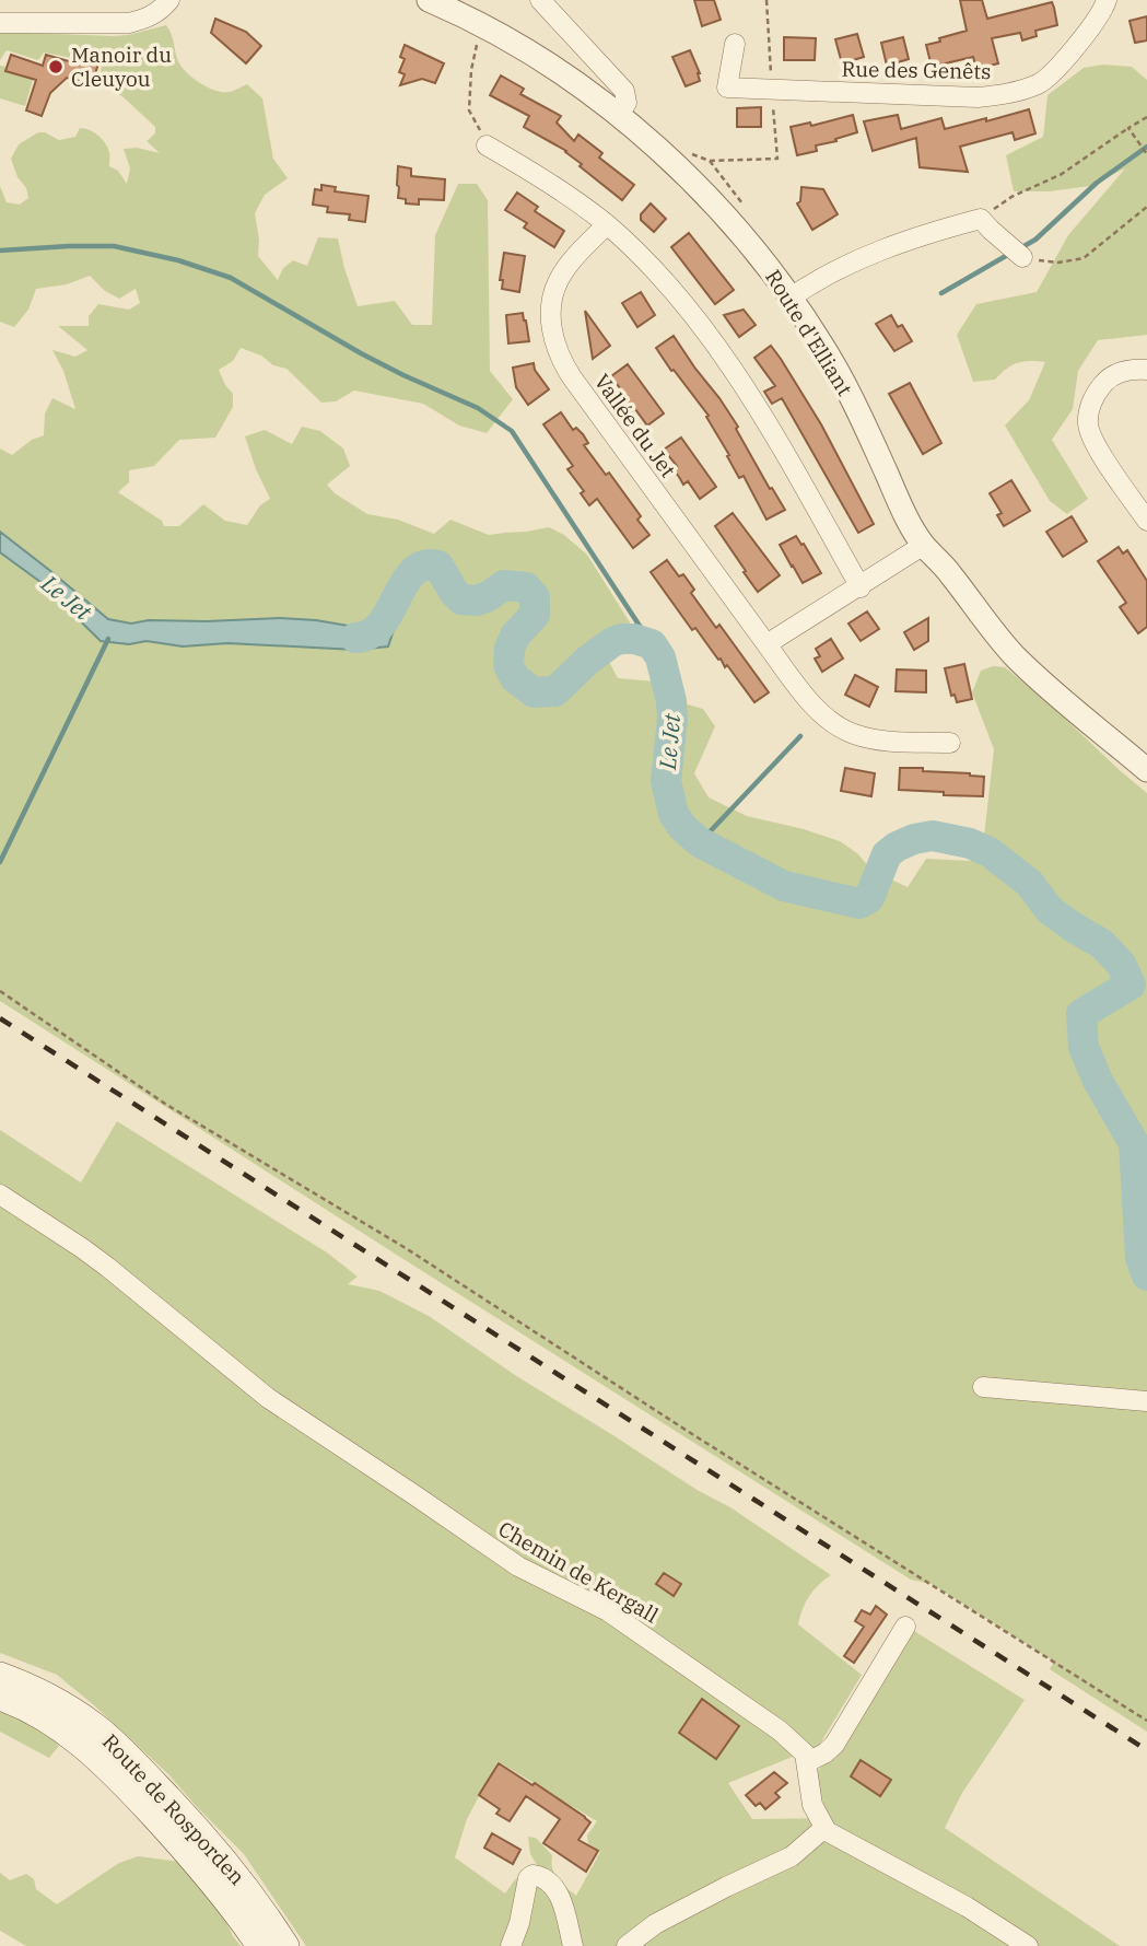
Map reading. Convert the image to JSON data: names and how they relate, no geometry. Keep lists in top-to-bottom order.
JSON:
{
  "streets": {
    "main road": ["Route de Rosporden"],
    "street": [
      "Rue des Genêts",
      "Route d'Elliant",
      "Vallée du Jet",
      "Chemin de Kergall"
    ]
  },
  "water": ["Le Jet"],
  "places": ["Manoir du Cleuyou"]
}
